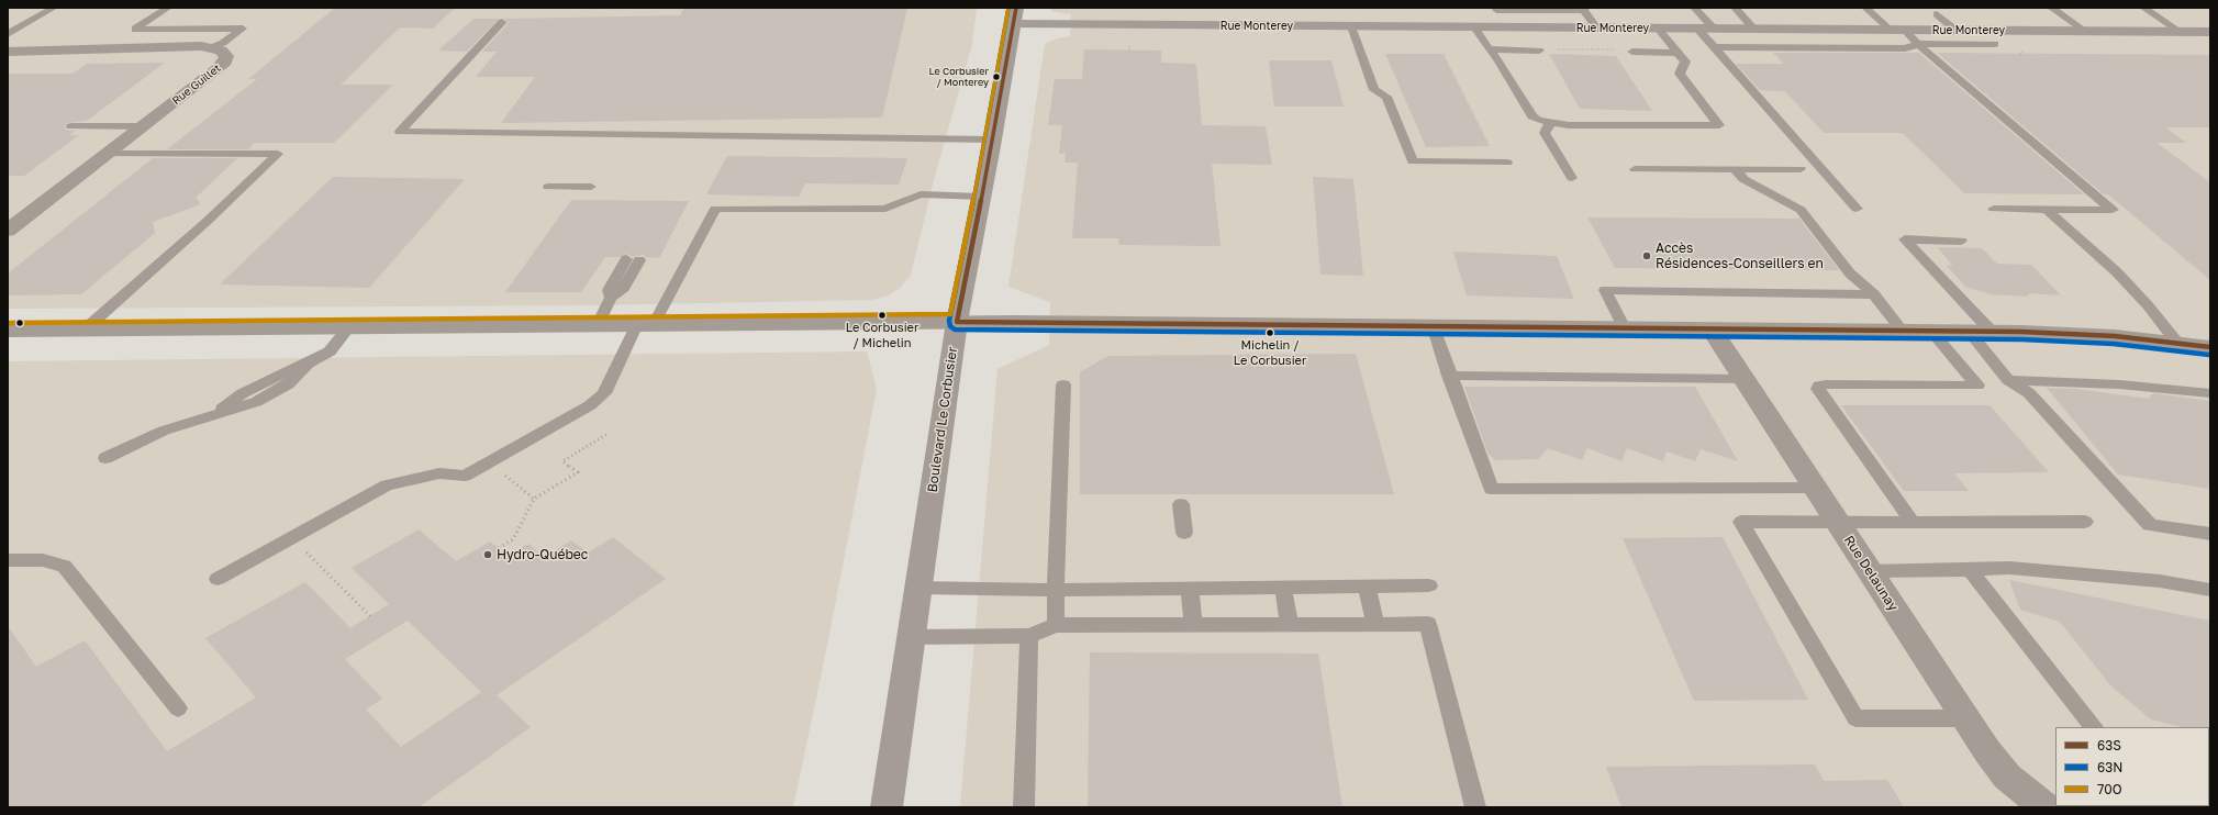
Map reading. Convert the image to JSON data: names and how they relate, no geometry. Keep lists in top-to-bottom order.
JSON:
{
  "streets": {
    "street": [
      "Rue Monterey",
      "Rue Guillet",
      "Boulevard Le Corbusier",
      "Rue Delaunay"
    ]
  },
  "crossings": [
    ["Rue Monterey", "Boulevard Le Corbusier"]
  ],
  "places": [
    "Le Corbusier / Monterey",
    "Accès Résidences-Conseillers en",
    "Le Corbusier / Michelin",
    "Michelin / Le Corbusier",
    "Hydro-Québec"
  ],
  "lines": ["transit line 63S", "transit line 63N", "transit line 70O"],
  "legend": ["63S", "63N", "70O"]
}
